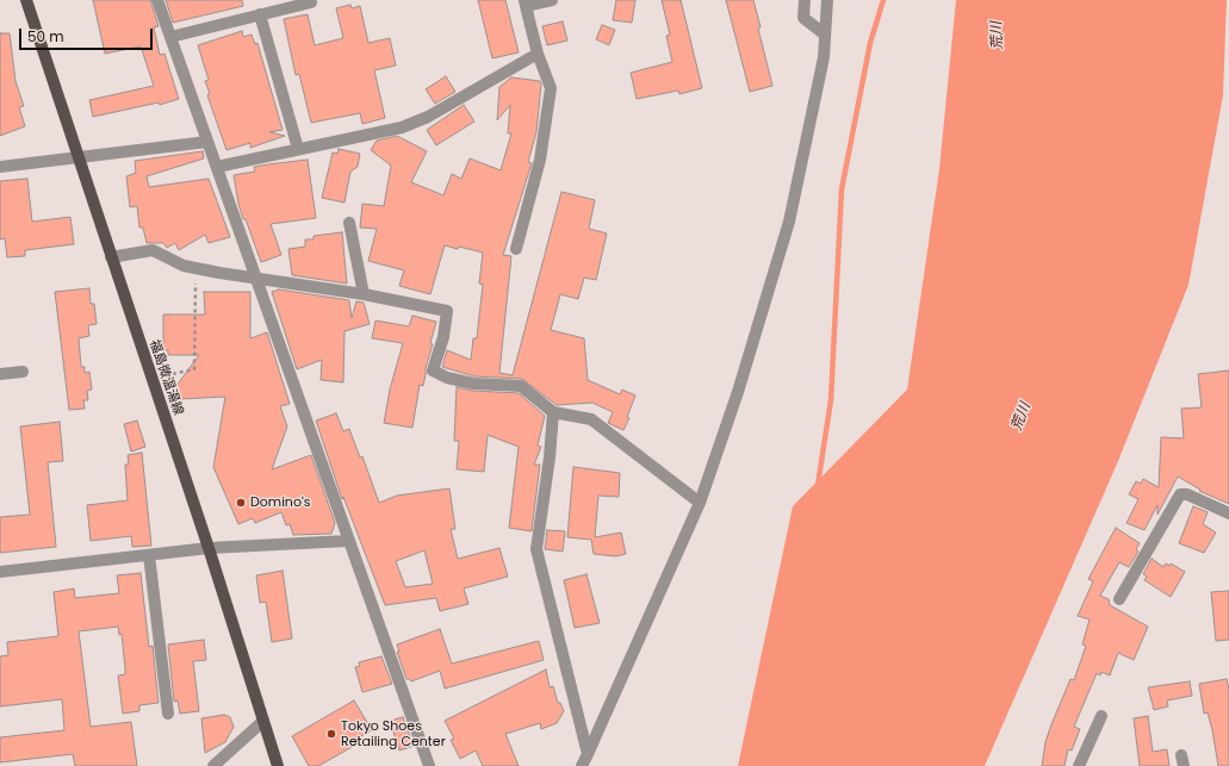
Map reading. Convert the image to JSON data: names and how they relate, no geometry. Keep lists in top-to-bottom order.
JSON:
{
  "streets": {
    "main road": ["福島微温湯線"]
  },
  "water": ["荒川"],
  "places": ["Domino's", "Tokyo Shoes Retailing Center"],
  "scale_bar": "50 m"
}
